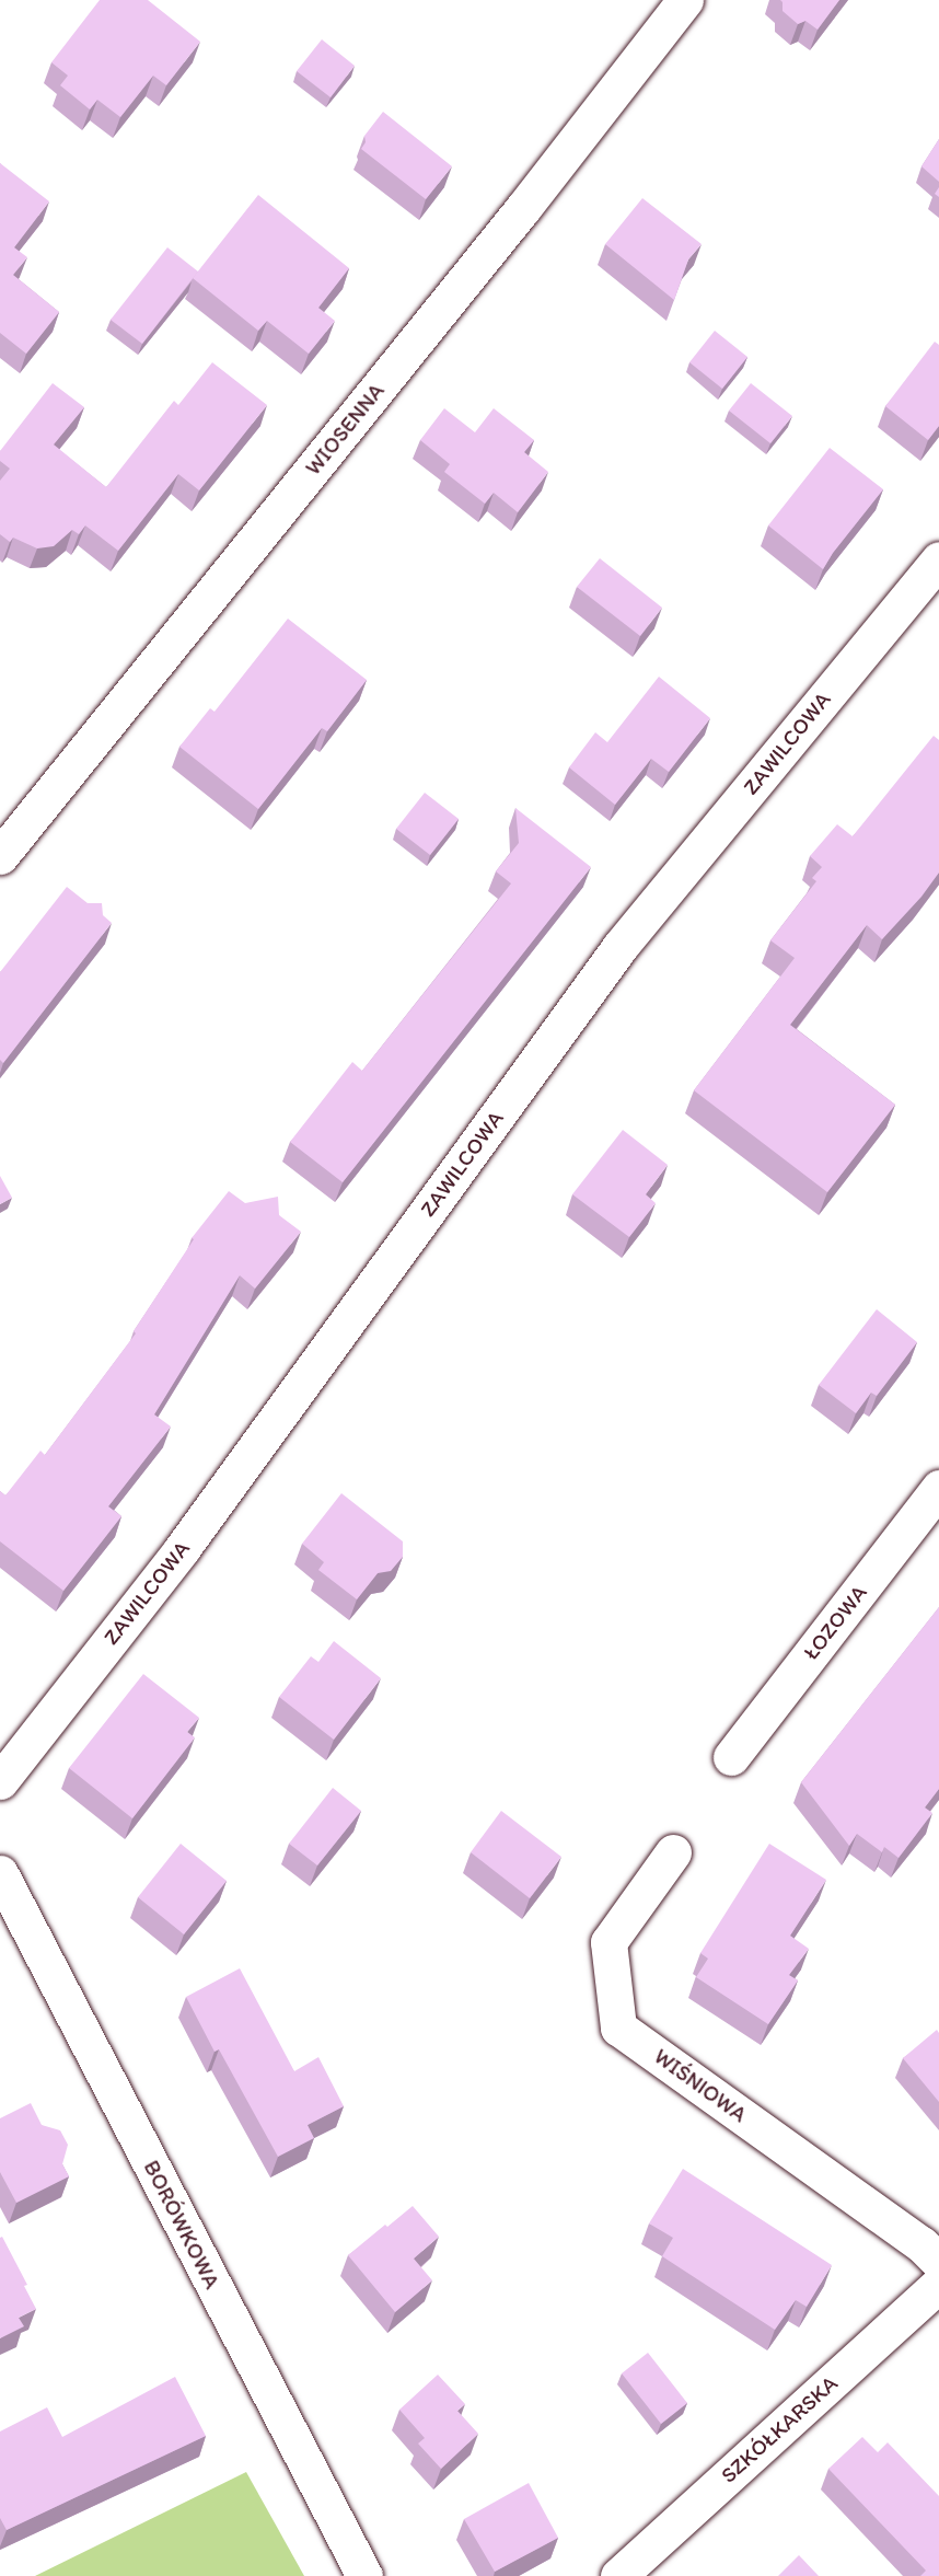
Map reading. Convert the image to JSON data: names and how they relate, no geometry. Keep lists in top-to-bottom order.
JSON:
{
  "streets": {
    "street": [
      "WIOSENNA",
      "ZAWILCOWA",
      "ŁOZOWA",
      "WIŚNIOWA",
      "BORÓWKOWA",
      "SZKÓŁKARSKA"
    ]
  }
}
